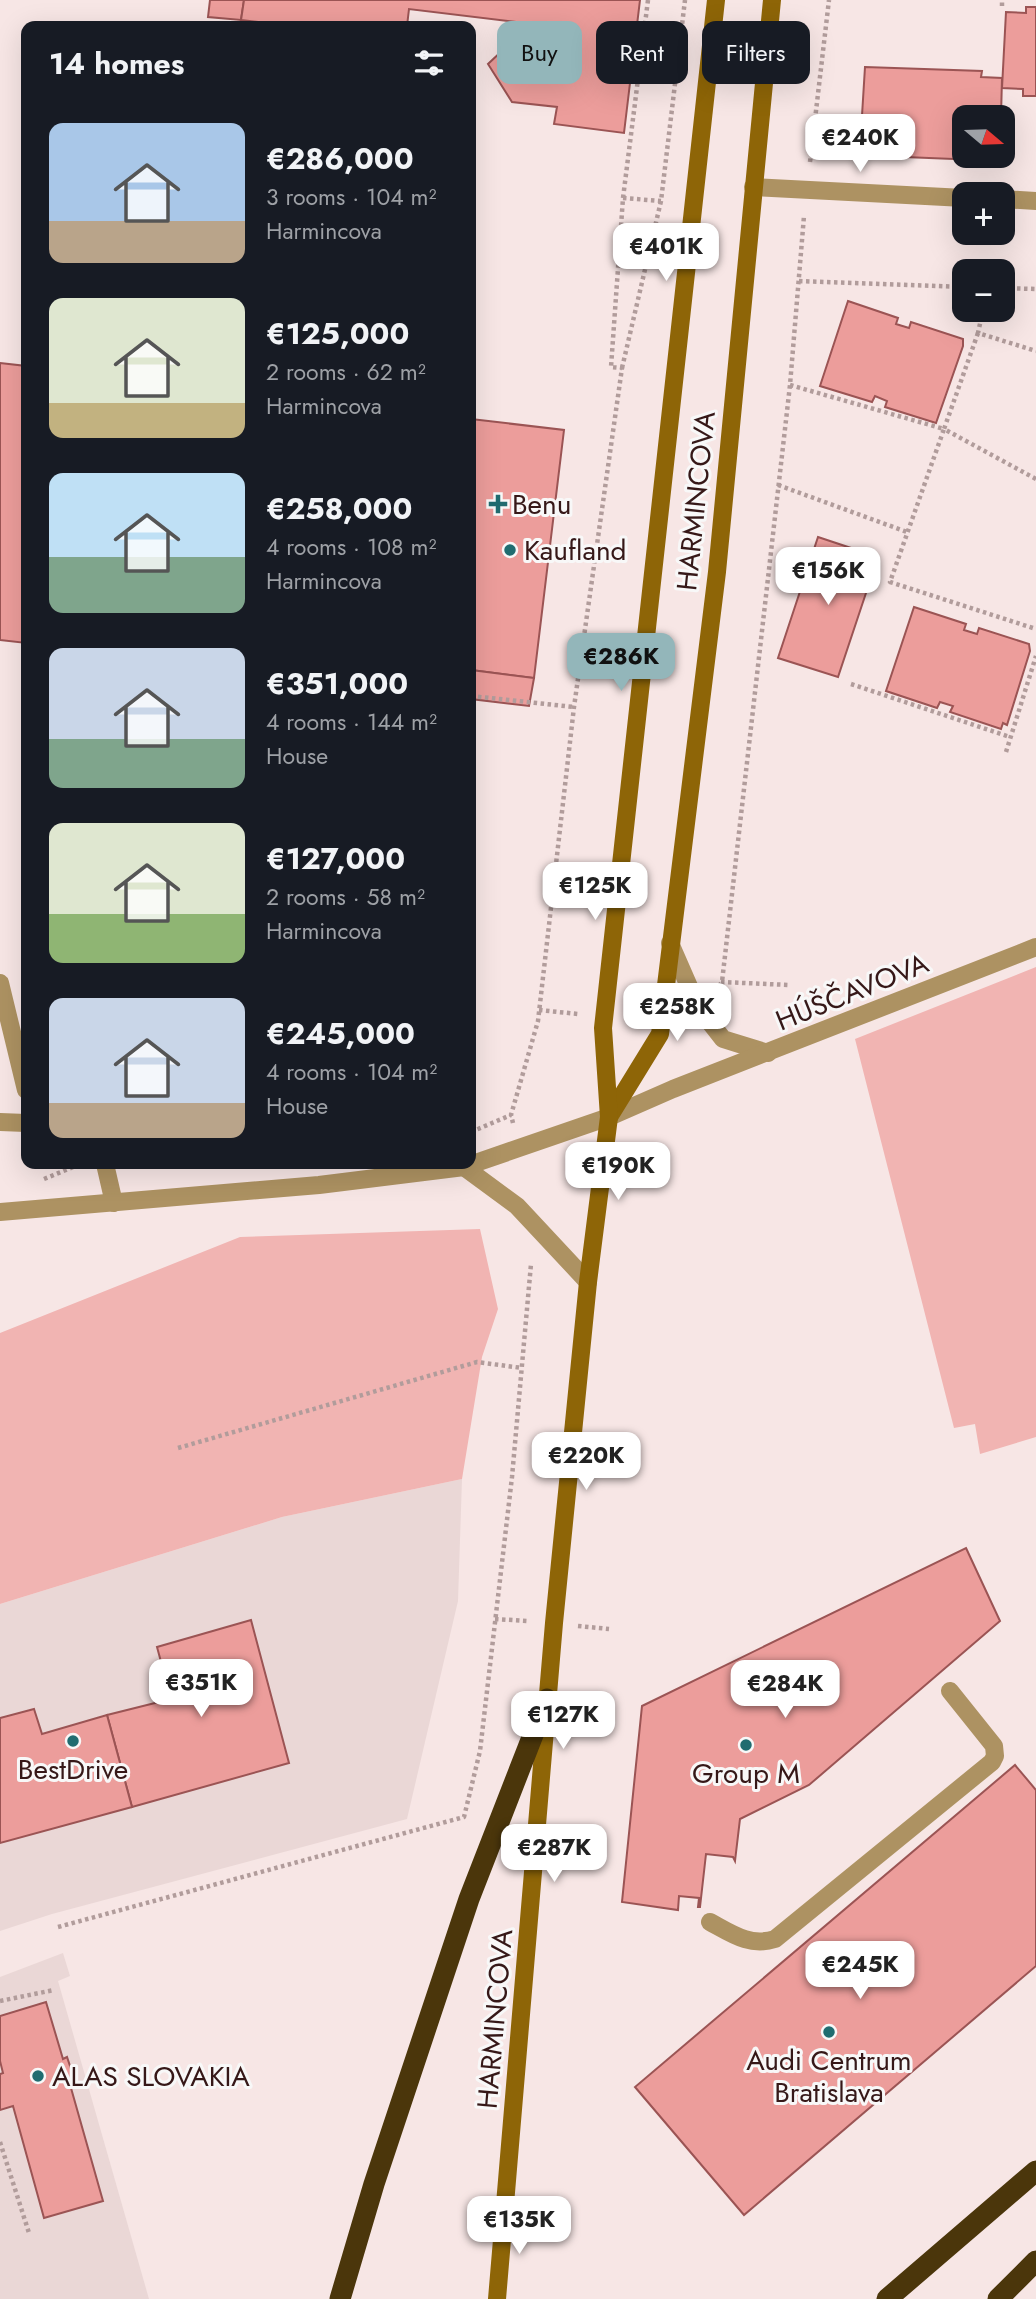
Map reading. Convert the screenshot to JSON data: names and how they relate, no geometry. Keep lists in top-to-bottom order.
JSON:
{
  "streets": {
    "street": ["HARMINCOVA", "HÚŠČAVOVA"]
  },
  "crossings": [
    ["HARMINCOVA", "HÚŠČAVOVA"]
  ],
  "places": {
    "health": ["Benu"],
    "other": [
      "Kaufland",
      "BestDrive",
      "Group M",
      "Audi Centrum Bratislava",
      "ALAS SLOVAKIA"
    ]
  },
  "north": "right",
  "page": {
    "chip": ["Buy", "Rent", "Filters"],
    "heading": "14 homes",
    "map_buttons": ["+", "−"],
    "list": [
      {
        "name": "€286,000",
        "note": "3 rooms · 104 m² · Harmincova"
      },
      {
        "name": "€125,000",
        "note": "2 rooms · 62 m² · Harmincova"
      },
      {
        "name": "€258,000",
        "note": "4 rooms · 108 m² · Harmincova"
      },
      {
        "name": "€351,000",
        "note": "4 rooms · 144 m² · House"
      },
      {
        "name": "€127,000",
        "note": "2 rooms · 58 m² · Harmincova"
      },
      {
        "name": "€245,000",
        "note": "4 rooms · 104 m² · House"
      }
    ],
    "price": [
      "€240K",
      "€401K",
      "€156K",
      "€286K",
      "€125K",
      "€258K",
      "€190K",
      "€220K",
      "€351K",
      "€284K",
      "€127K",
      "€287K",
      "€245K",
      "€135K"
    ]
  }
}
